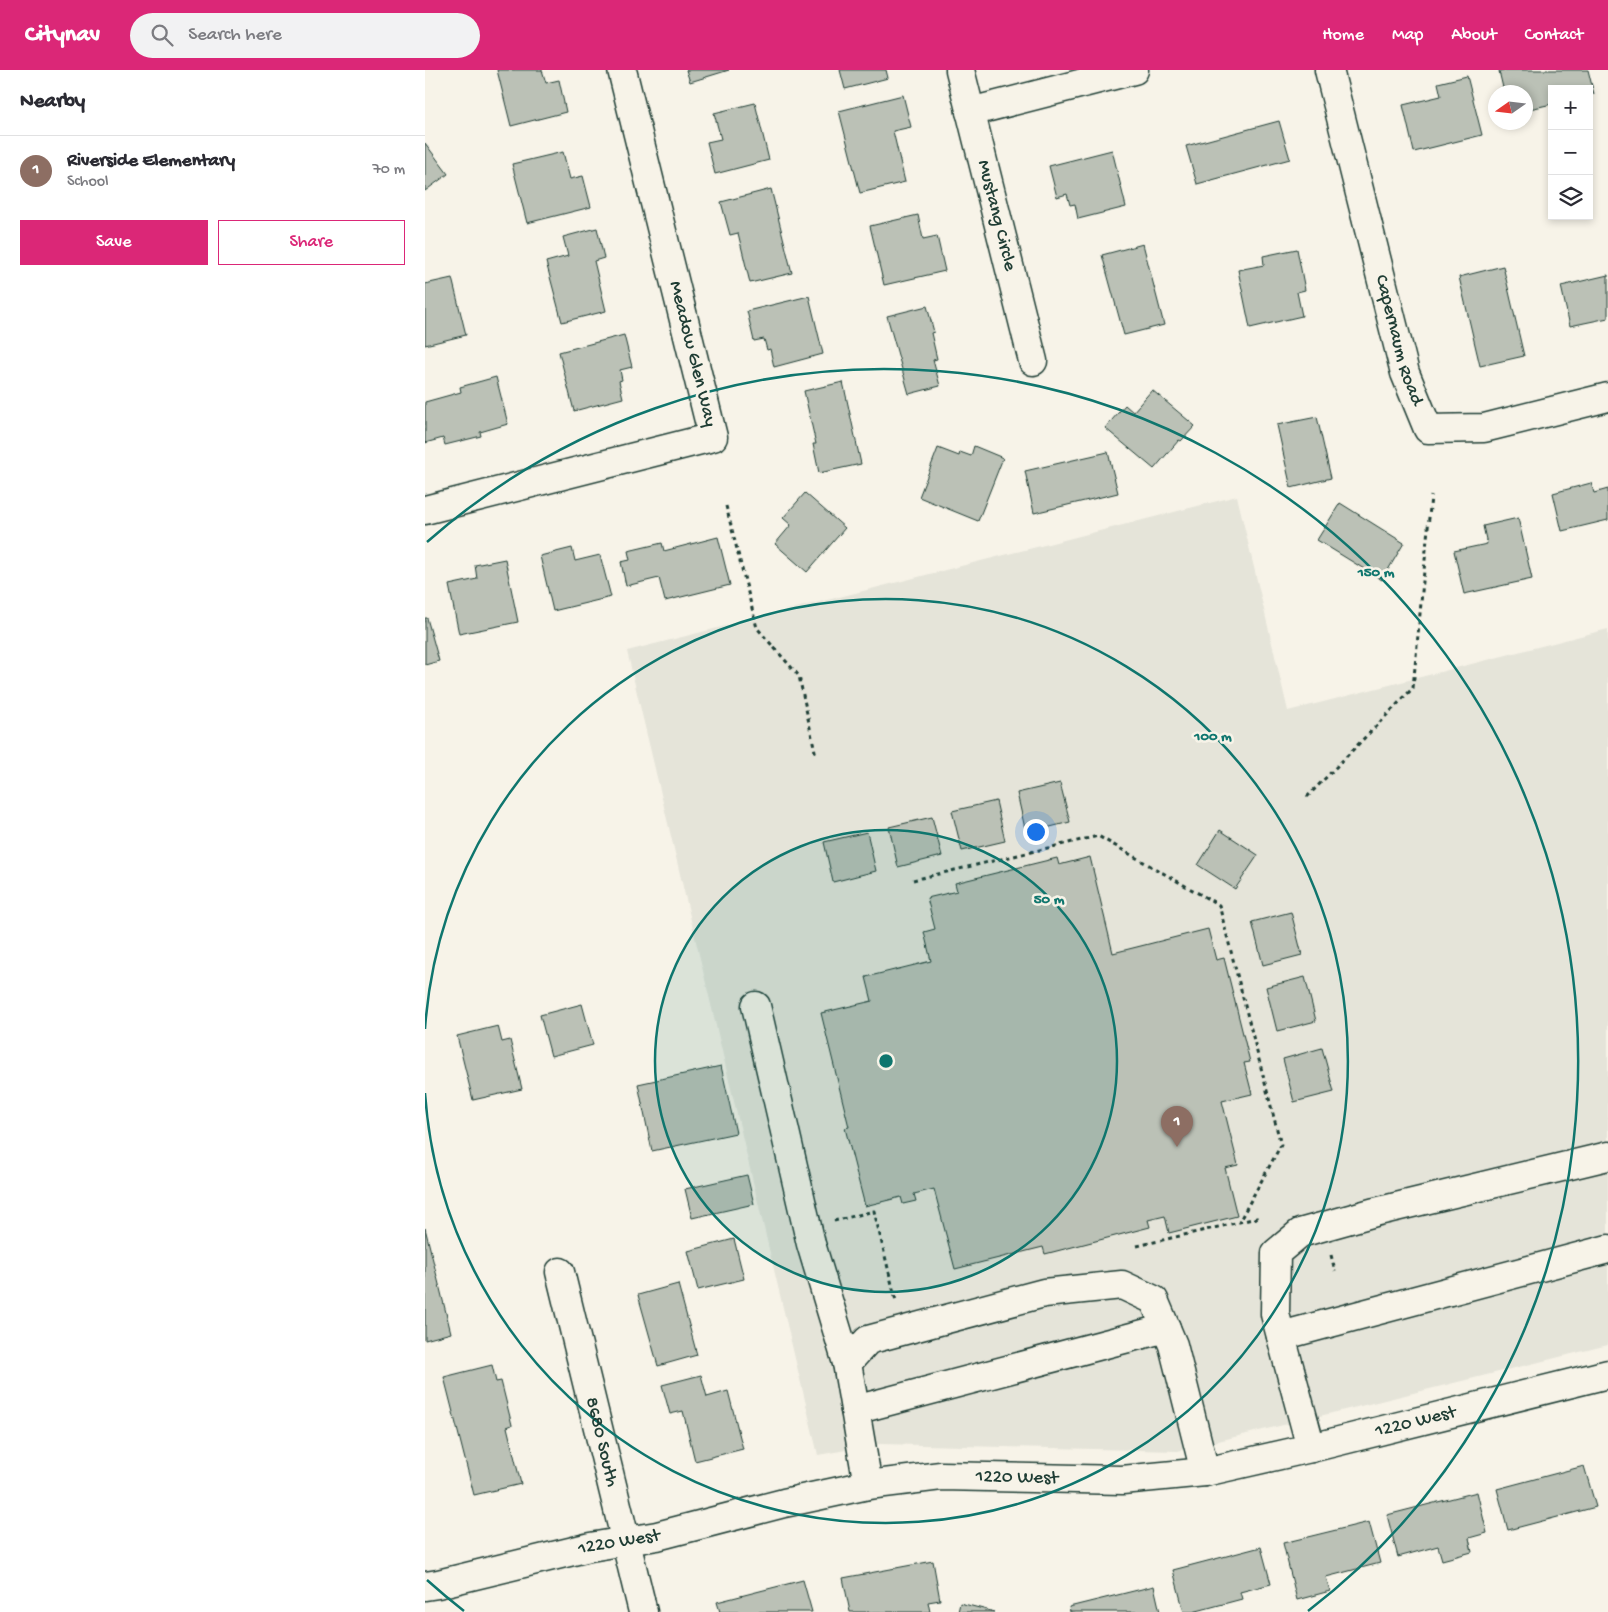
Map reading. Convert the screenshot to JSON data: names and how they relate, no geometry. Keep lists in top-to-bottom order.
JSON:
{
  "streets": {
    "street": [
      "Mustang Circle",
      "Capernaum Road",
      "Meadow Glen Way",
      "1220 West",
      "8680 South"
    ]
  },
  "crossings": [
    ["1220 West", "8680 South"]
  ],
  "north": "left",
  "page": {
    "header": "Citynav",
    "search": "Search here",
    "nav": [
      "Home",
      "Map",
      "About",
      "Contact"
    ],
    "heading": "Nearby",
    "map_buttons": ["+", "−"],
    "list": [
      {
        "mark": "1",
        "name": "Riverside Elementary",
        "note": "School",
        "value": "70 m"
      }
    ],
    "buttons": ["Save", "Share"],
    "pins": "1"
  },
  "rings": ["150 m", "100 m", "50 m"]
}
